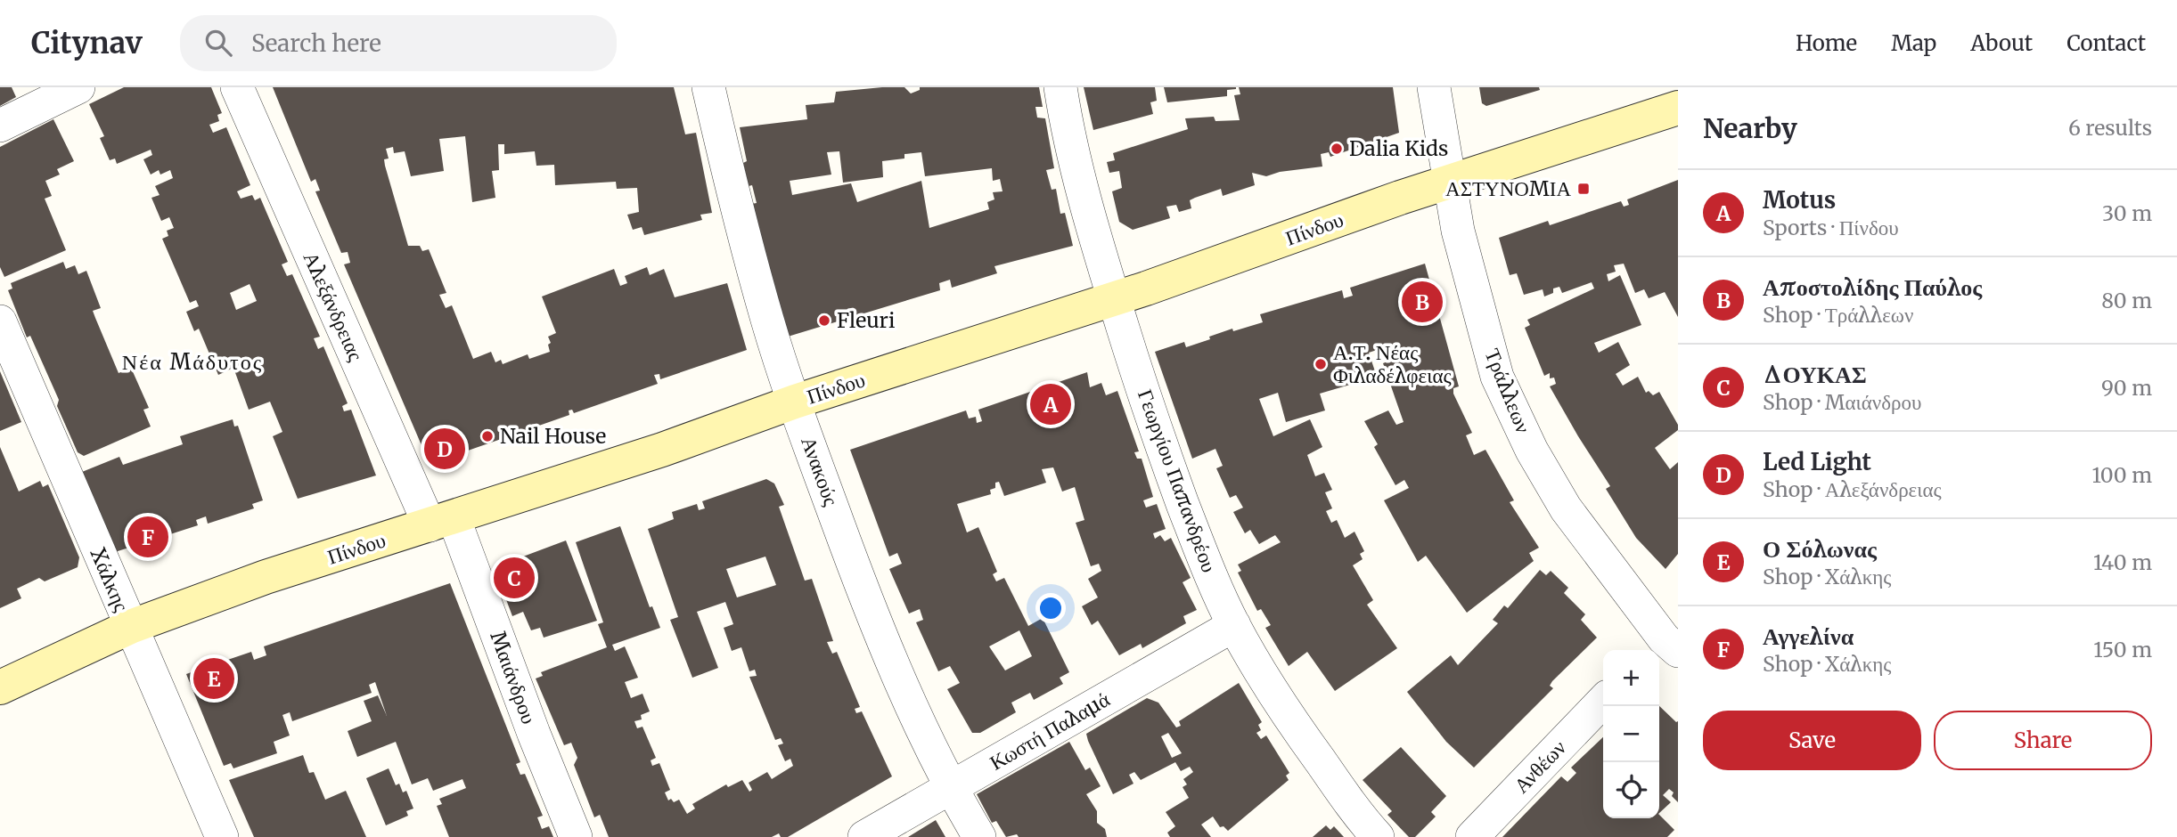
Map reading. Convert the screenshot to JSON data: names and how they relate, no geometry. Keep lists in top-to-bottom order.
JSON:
{
  "streets": {
    "main road": ["Πίνδου"],
    "street": [
      "Αλεξάνδρειας",
      "Τράλλεων",
      "Ανακούς",
      "Γεωργίου Παπανδρέου",
      "Χάλκης",
      "Μαιάνδρου",
      "Κωστή Παλαμά",
      "Ανθέων"
    ]
  },
  "crossings": [
    ["Πίνδου", "Αλεξάνδρειας"],
    ["Πίνδου", "Τράλλεων"],
    ["Πίνδου", "Ανακούς"],
    ["Πίνδου", "Γεωργίου Παπανδρέου"],
    ["Πίνδου", "Χάλκης"],
    ["Πίνδου", "Μαιάνδρου"],
    ["Αλεξάνδρειας", "Μαιάνδρου"],
    ["Ανακούς", "Κωστή Παλαμά"],
    ["Γεωργίου Παπανδρέου", "Κωστή Παλαμά"]
  ],
  "districts": ["Νέα Μάδυτος"],
  "places": {
    "other": [
      "Dalia Kids",
      "Fleuri",
      "Α.Τ. Νέας Φιλαδέλφειας",
      "Nail House"
    ],
    "transit": ["ΑΣΤΥΝΟΜΙΑ"]
  },
  "page": {
    "header": "Citynav",
    "search": "Search here",
    "nav": [
      "Home",
      "Map",
      "About",
      "Contact"
    ],
    "heading": ["Nearby", "6 results"],
    "list": [
      {
        "mark": "A",
        "name": "Motus",
        "note": "Sports · Πίνδου",
        "value": "30 m"
      },
      {
        "mark": "B",
        "name": "Αποστολίδης Παύλος",
        "note": "Shop · Τράλλεων",
        "value": "80 m"
      },
      {
        "mark": "C",
        "name": "ΔΟΥΚΑΣ",
        "note": "Shop · Μαιάνδρου",
        "value": "90 m"
      },
      {
        "mark": "D",
        "name": "Led Light",
        "note": "Shop · Αλεξάνδρειας",
        "value": "100 m"
      },
      {
        "mark": "E",
        "name": "Ο Σόλωνας",
        "note": "Shop · Χάλκης",
        "value": "140 m"
      },
      {
        "mark": "F",
        "name": "Αγγελίνα",
        "note": "Shop · Χάλκης",
        "value": "150 m"
      }
    ],
    "pins": [
      "B",
      "A",
      "D",
      "F",
      "C",
      "E"
    ],
    "map_buttons": ["+", "−"],
    "buttons": ["Save", "Share"]
  }
}
